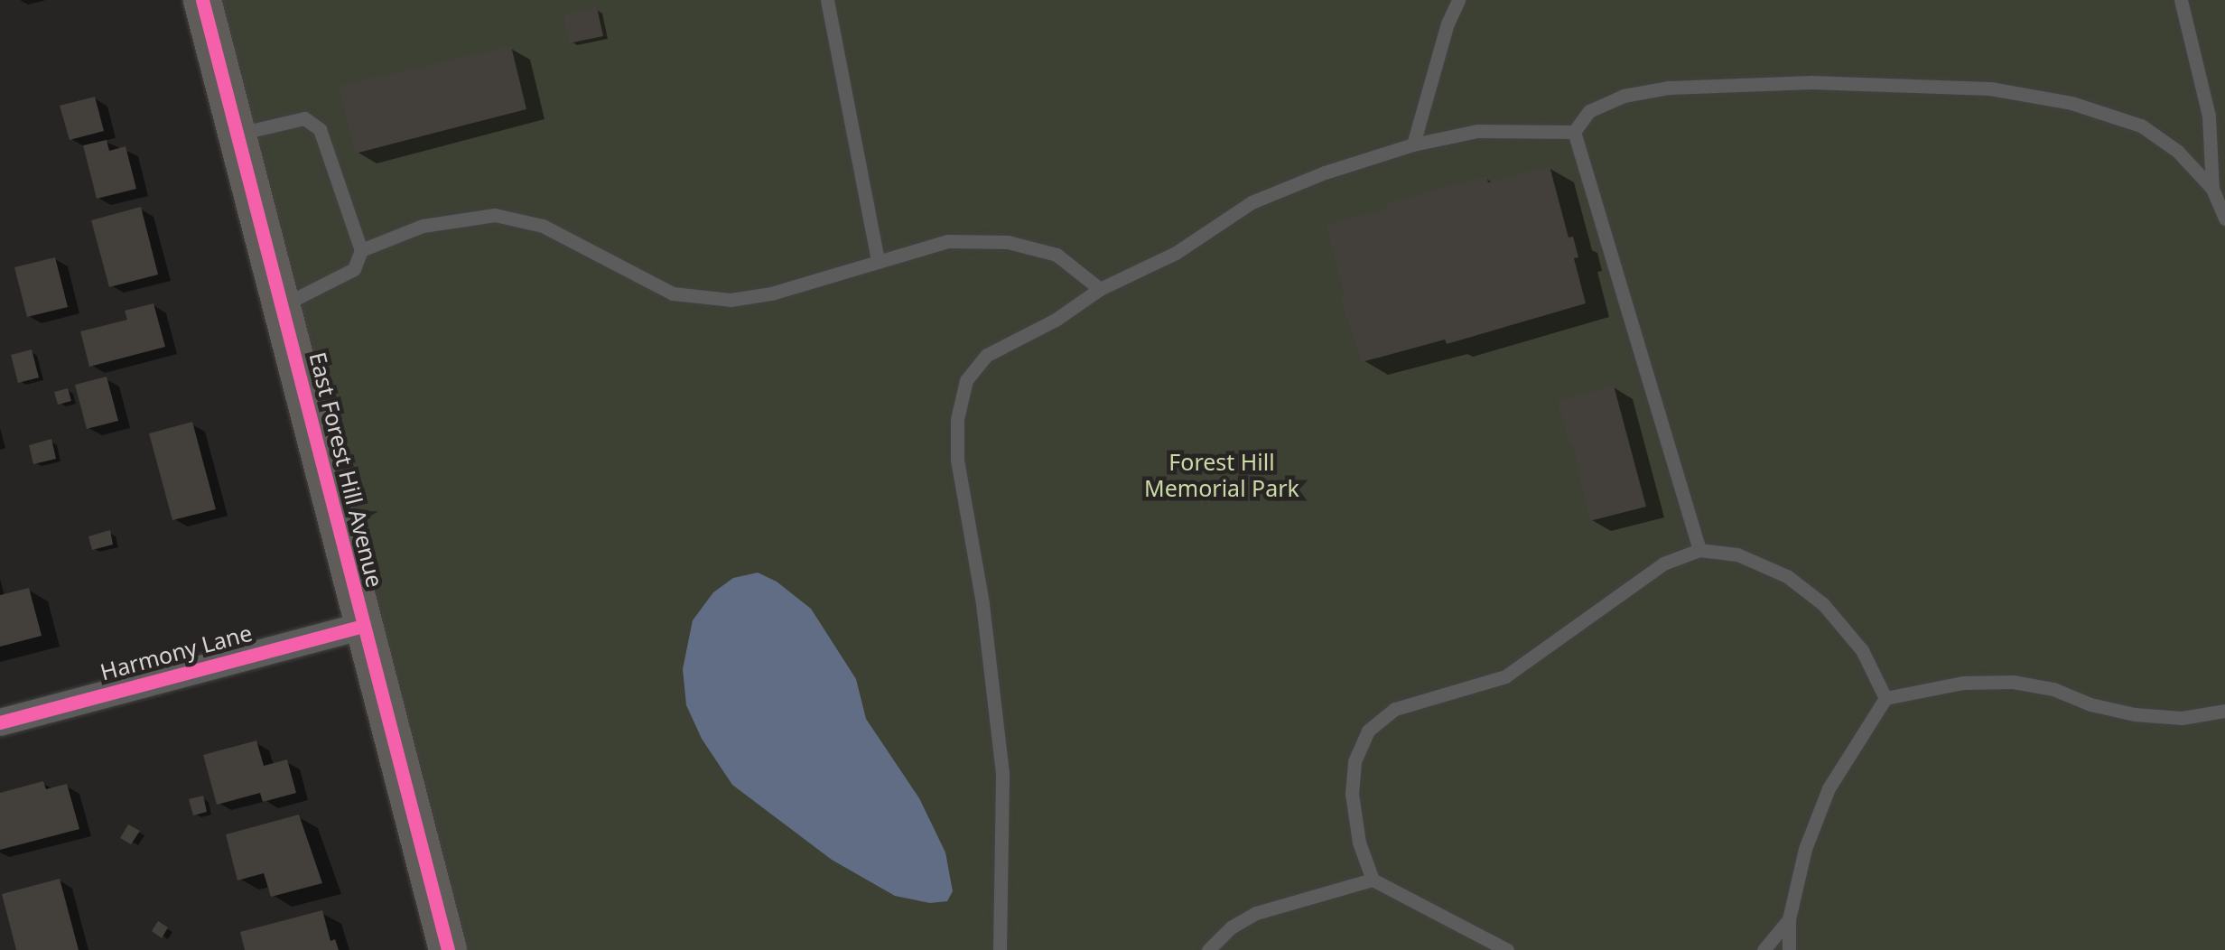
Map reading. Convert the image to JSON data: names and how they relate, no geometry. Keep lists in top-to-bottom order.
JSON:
{
  "streets": {
    "street": ["East Forest Hill Avenue", "Harmony Lane"]
  },
  "crossings": [
    ["East Forest Hill Avenue", "Harmony Lane"]
  ],
  "parks": ["Forest Hill Memorial Park"]
}
